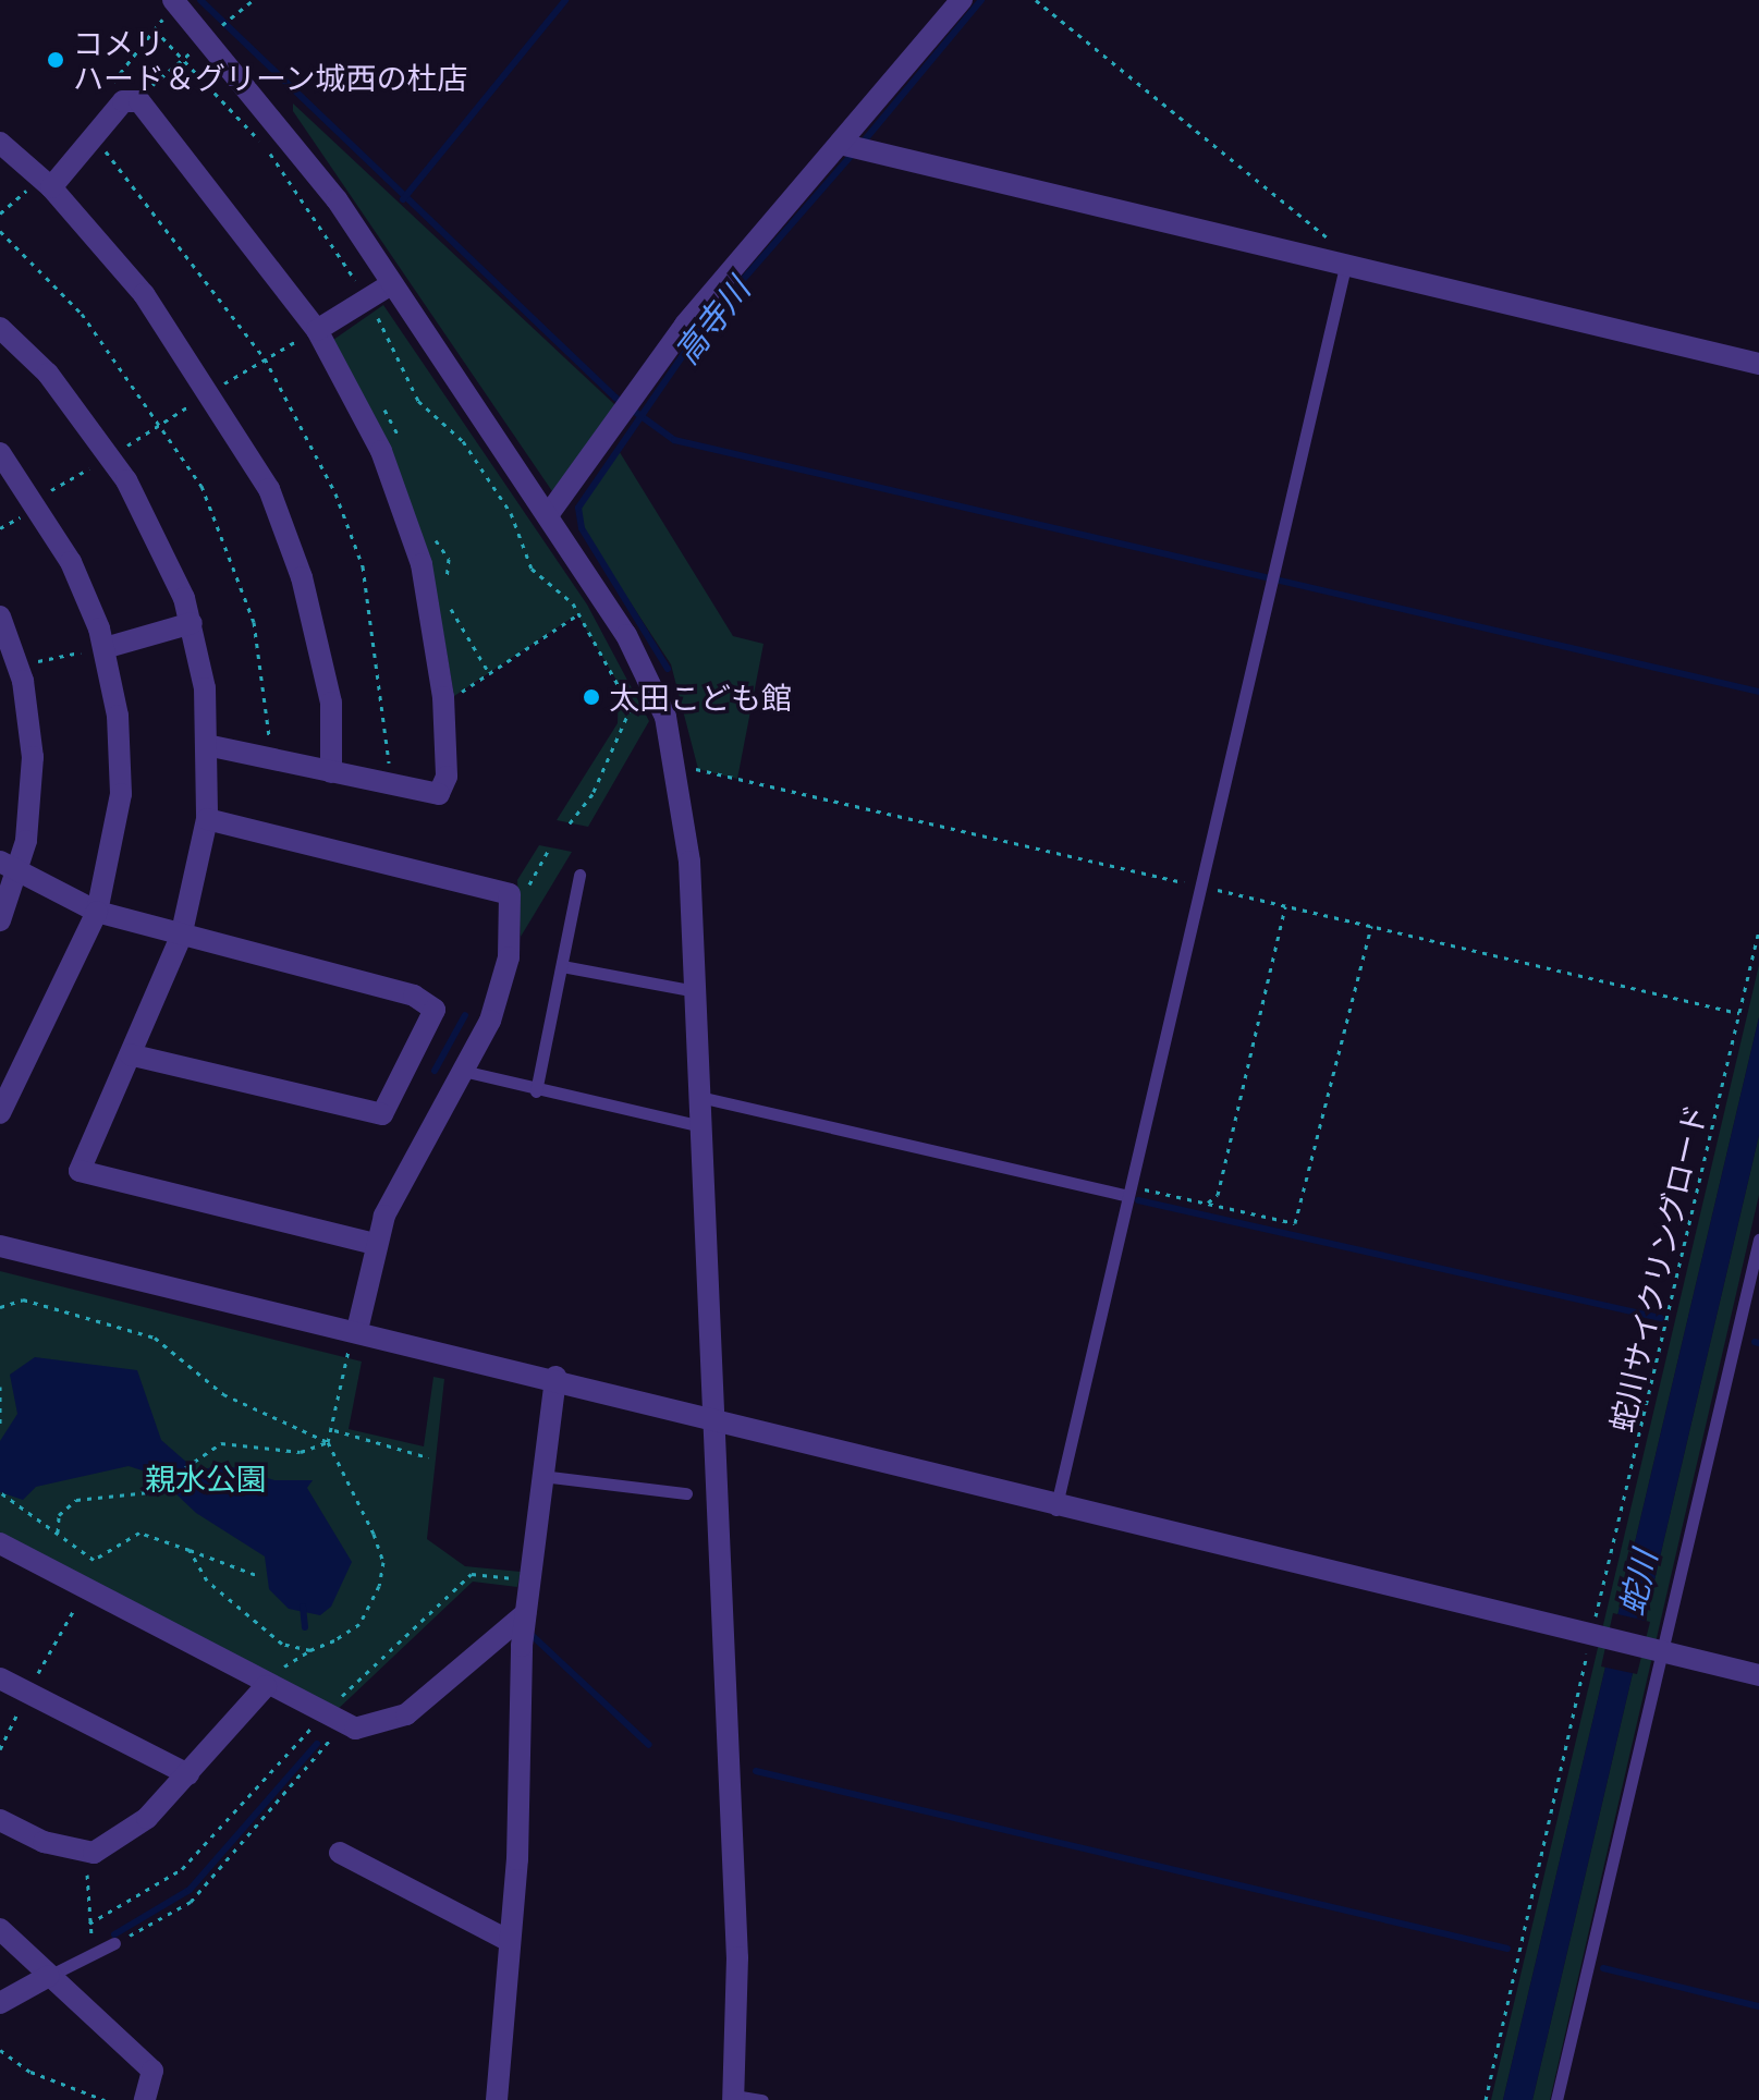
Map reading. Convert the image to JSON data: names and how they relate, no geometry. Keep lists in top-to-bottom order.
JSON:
{
  "streets": {
    "path": ["蛇川サイクリングロード"]
  },
  "water": ["高寺川", "蛇川"],
  "parks": ["親水公園"],
  "places": ["コメリ ハード＆グリーン城西の杜店", "太田こども館"]
}
